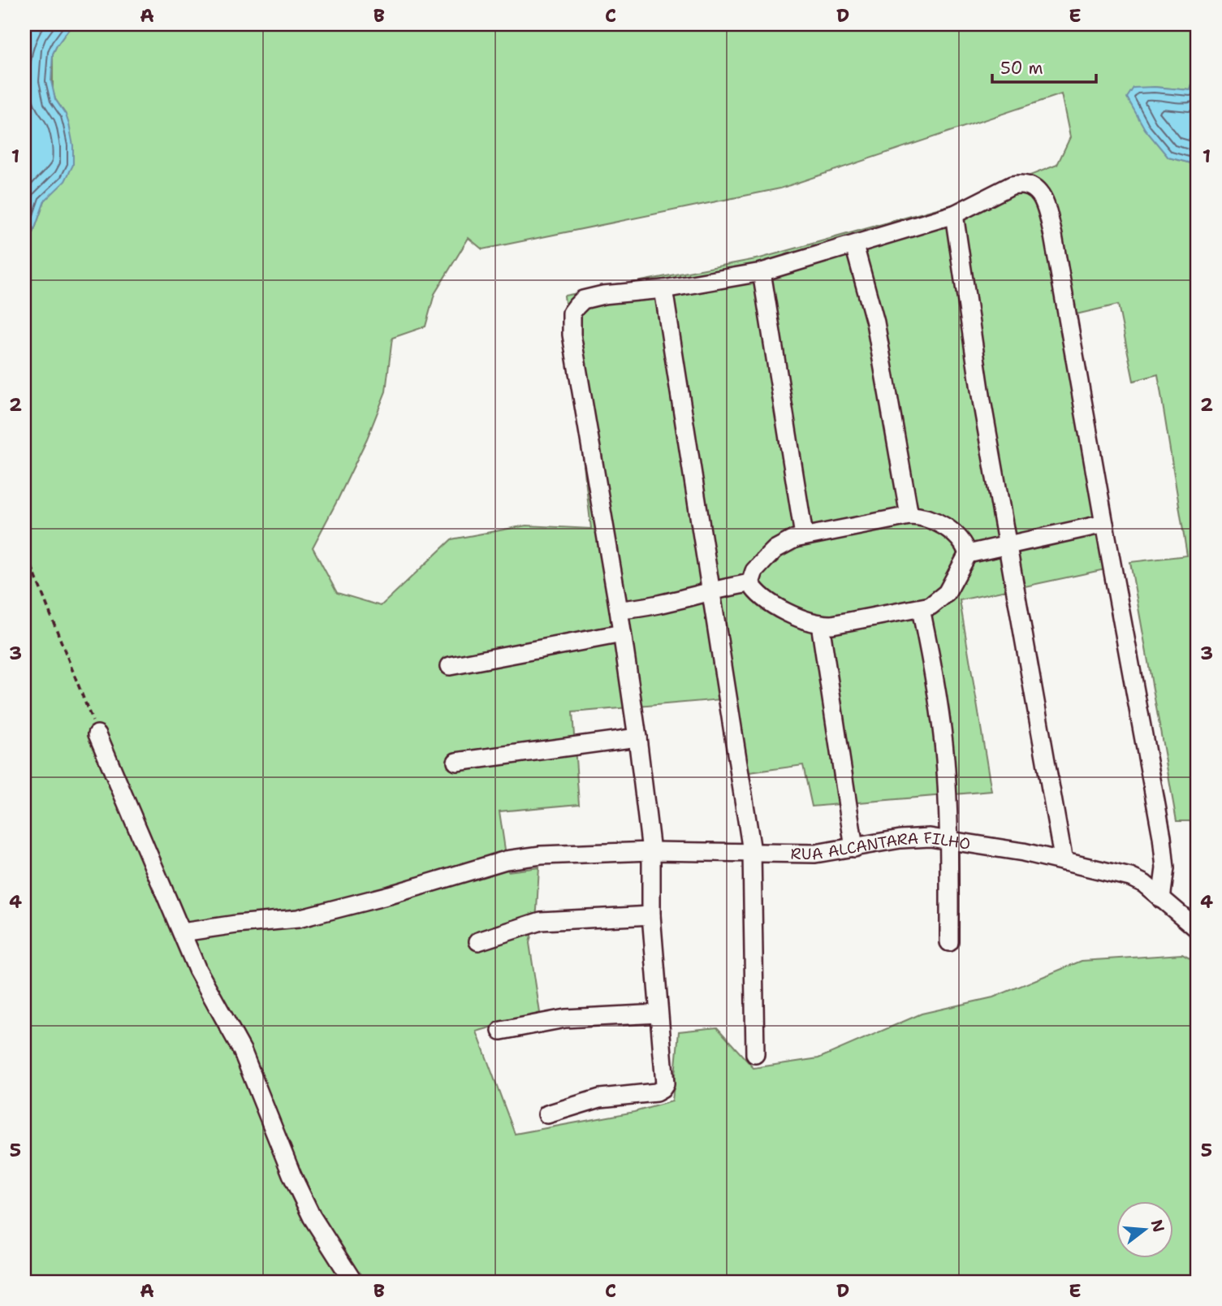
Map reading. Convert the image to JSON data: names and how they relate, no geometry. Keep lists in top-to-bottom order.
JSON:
{
  "streets": {
    "street": ["RUA ALCANTARA FILHO"]
  },
  "scale_bar": "50 m",
  "north": "right",
  "grid": {
    "columns": [
      "A",
      "B",
      "C",
      "D",
      "E"
    ],
    "rows": [
      "1",
      "2",
      "3",
      "4",
      "5"
    ]
  }
}
